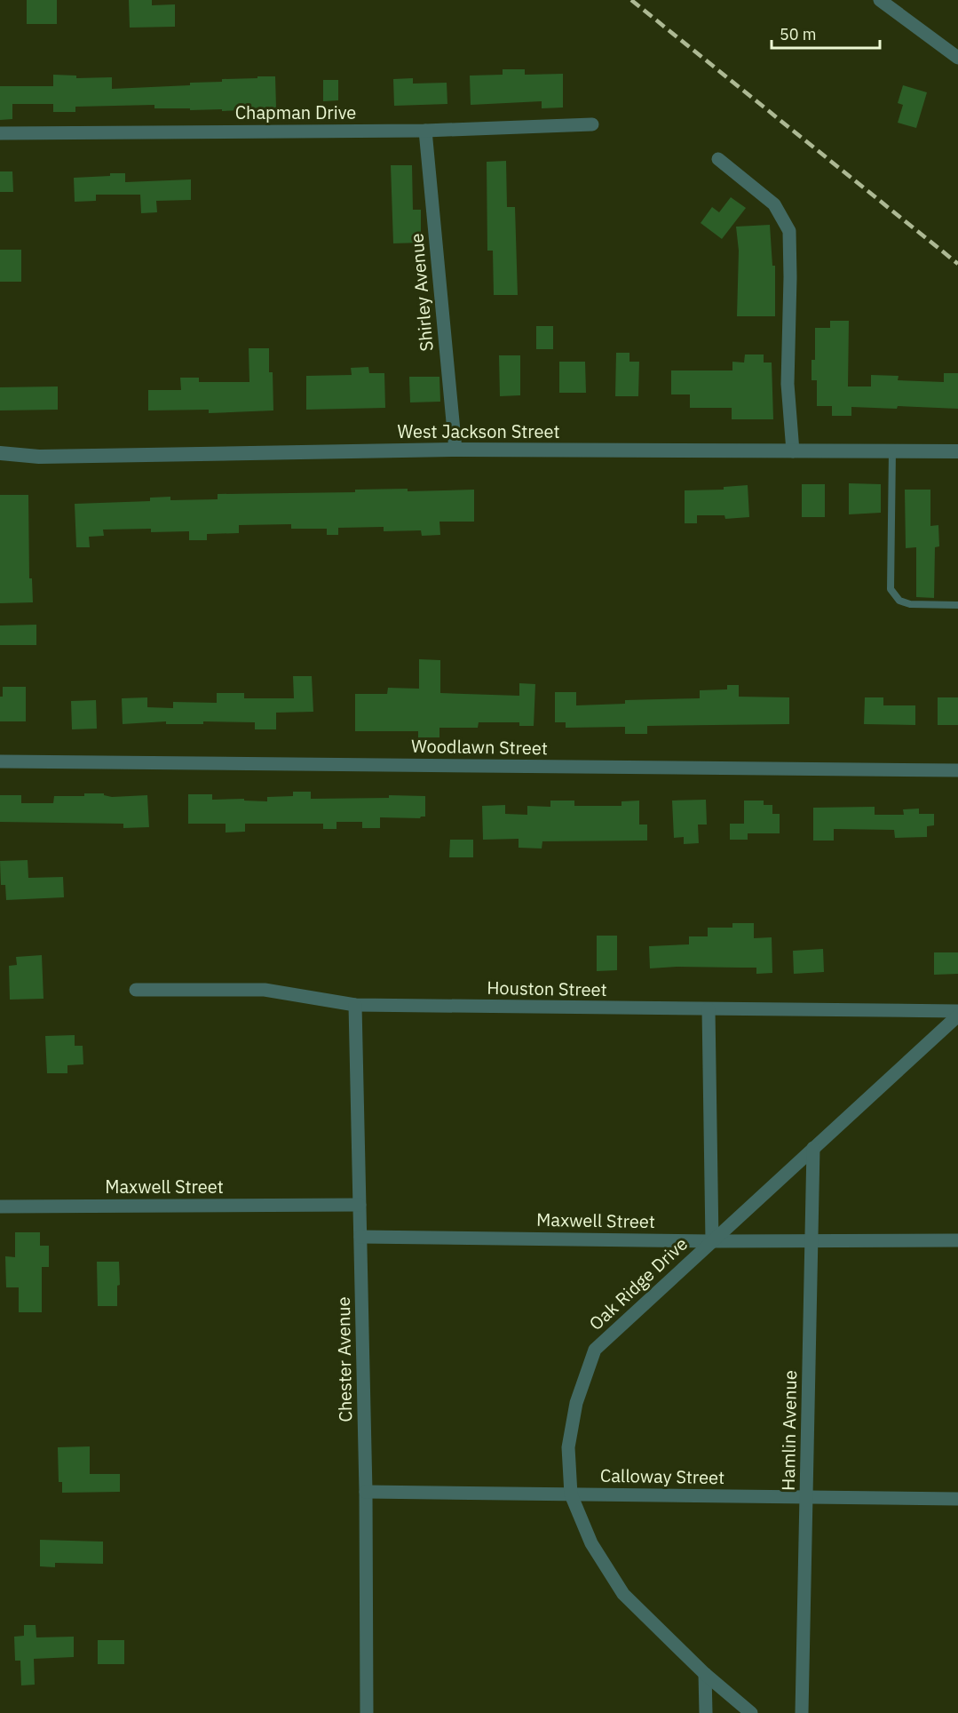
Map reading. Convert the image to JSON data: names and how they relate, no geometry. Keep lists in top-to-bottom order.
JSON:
{
  "streets": {
    "street": [
      "Chapman Drive",
      "Shirley Avenue",
      "West Jackson Street",
      "Woodlawn Street",
      "Houston Street",
      "Maxwell Street",
      "Oak Ridge Drive",
      "Chester Avenue",
      "Hamlin Avenue",
      "Calloway Street"
    ]
  },
  "crossings": [
    ["Chapman Drive", "Shirley Avenue"],
    ["Shirley Avenue", "West Jackson Street"],
    ["Houston Street", "Chester Avenue"],
    ["Maxwell Street", "Oak Ridge Drive"],
    ["Maxwell Street", "Chester Avenue"],
    ["Maxwell Street", "Hamlin Avenue"],
    ["Oak Ridge Drive", "Hamlin Avenue"],
    ["Oak Ridge Drive", "Calloway Street"],
    ["Chester Avenue", "Calloway Street"],
    ["Hamlin Avenue", "Calloway Street"]
  ],
  "scale_bar": "50 m"
}
